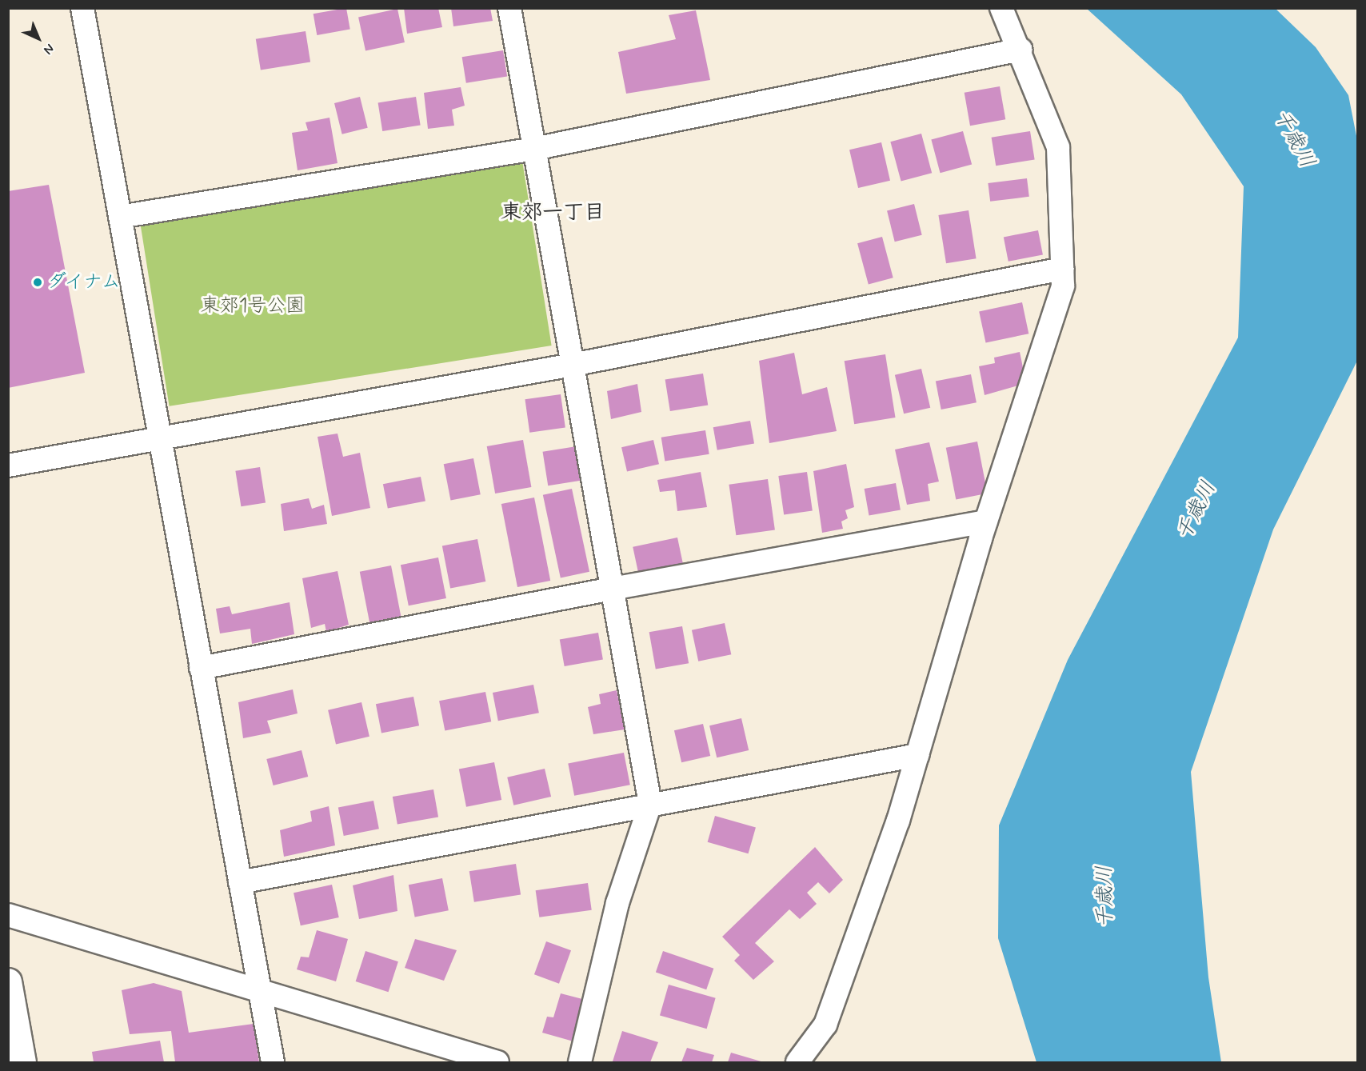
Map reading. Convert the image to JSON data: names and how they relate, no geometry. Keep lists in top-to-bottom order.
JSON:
{
  "districts": ["東郊一丁目"],
  "water": ["千歳川"],
  "parks": ["東郊1号公園"],
  "places": ["ダイナム"],
  "north": "bottom right"
}
